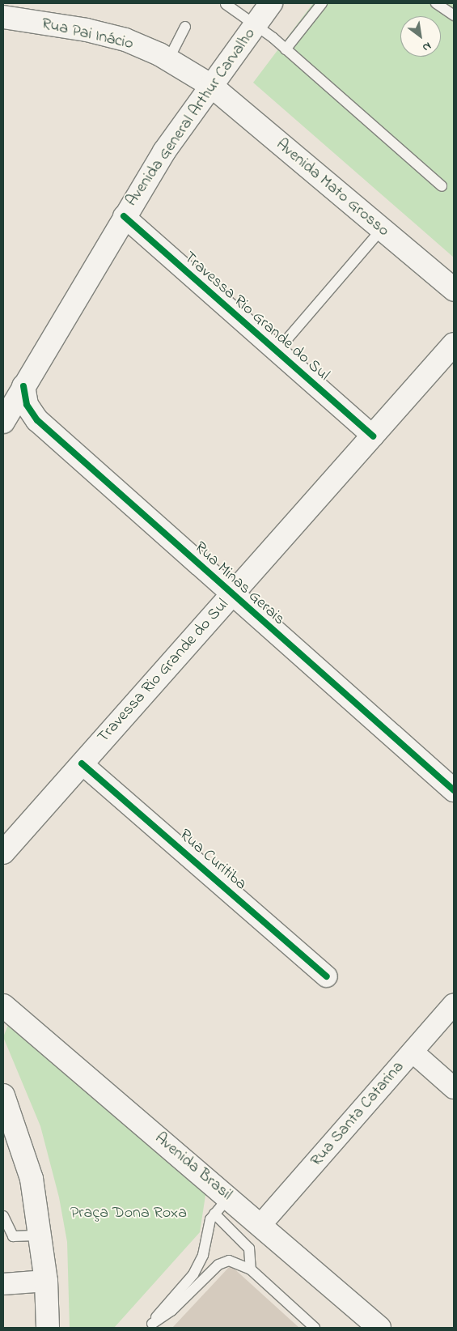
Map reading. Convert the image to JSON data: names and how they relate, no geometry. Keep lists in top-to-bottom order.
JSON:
{
  "streets": {
    "main road": [
      "Rua Pai Inácio",
      "Avenida General Arthur Carvalho",
      "Avenida Mato Grosso",
      "Travessa Rio Grande do Sul",
      "Rua Minas Gerais",
      "Avenida Brasil"
    ],
    "street": ["Rua Curitiba", "Rua Santa Catarina"]
  },
  "crossings": [
    ["Rua Pai Inácio", "Avenida General Arthur Carvalho"],
    ["Rua Pai Inácio", "Avenida Mato Grosso"],
    ["Avenida General Arthur Carvalho", "Avenida Mato Grosso"],
    ["Avenida General Arthur Carvalho", "Travessa Rio Grande do Sul"],
    ["Avenida General Arthur Carvalho", "Rua Minas Gerais"],
    ["Travessa Rio Grande do Sul", "Rua Minas Gerais"],
    ["Travessa Rio Grande do Sul", "Rua Curitiba"],
    ["Rua Santa Catarina", "Avenida Brasil"]
  ],
  "parks": ["Praça Dona Roxa"],
  "north": "bottom right"
}
